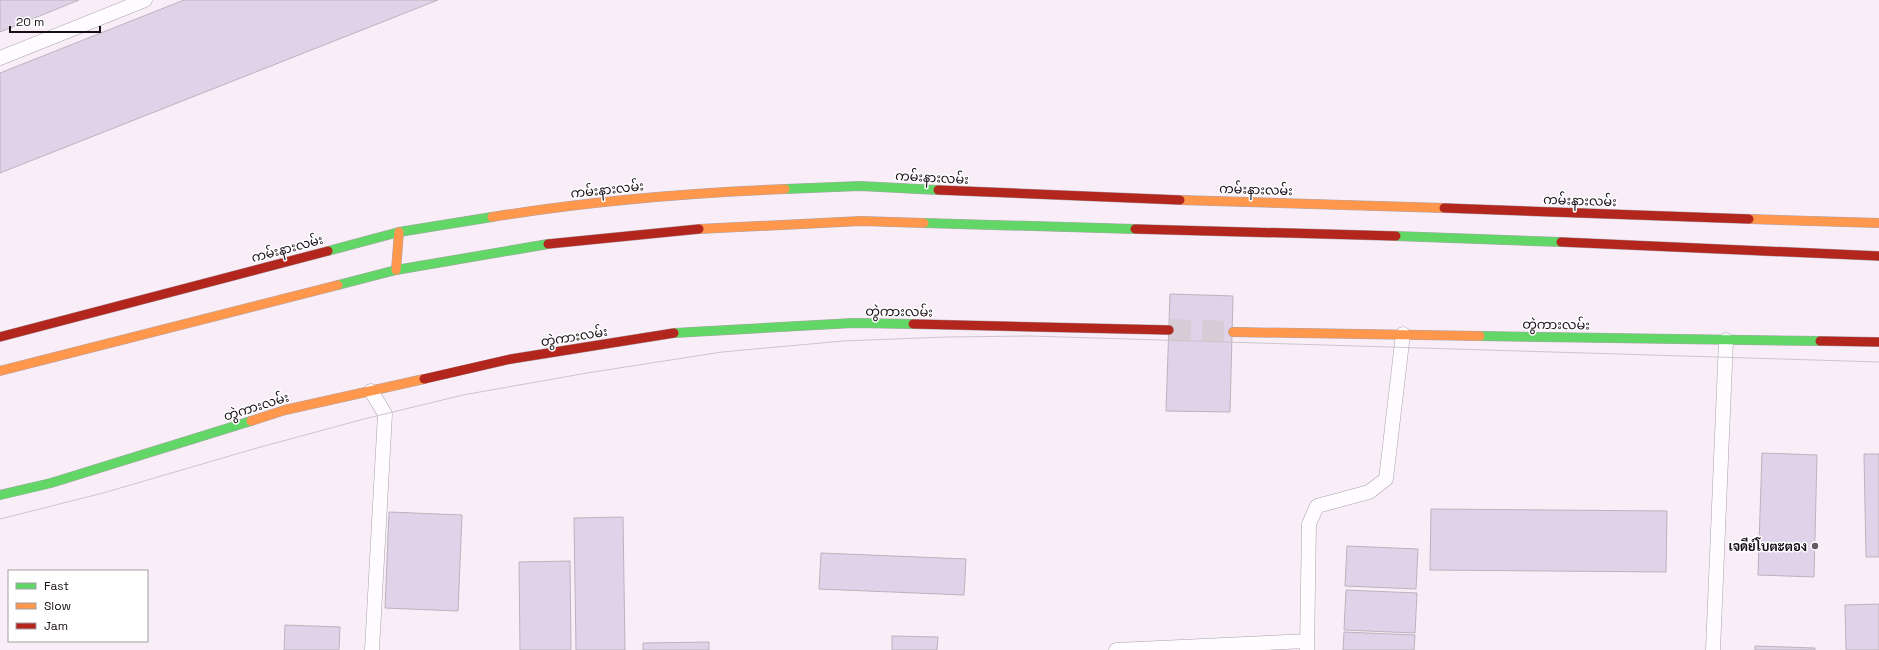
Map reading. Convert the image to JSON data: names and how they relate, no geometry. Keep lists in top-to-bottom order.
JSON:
{
  "streets": {
    "main road": ["ကမ်းနားလမ်း", "တွဲကားလမ်း"]
  },
  "places": ["เจดีย์โบตะตอง"],
  "legend": ["Fast", "Slow", "Jam"],
  "scale_bar": "20 m"
}
